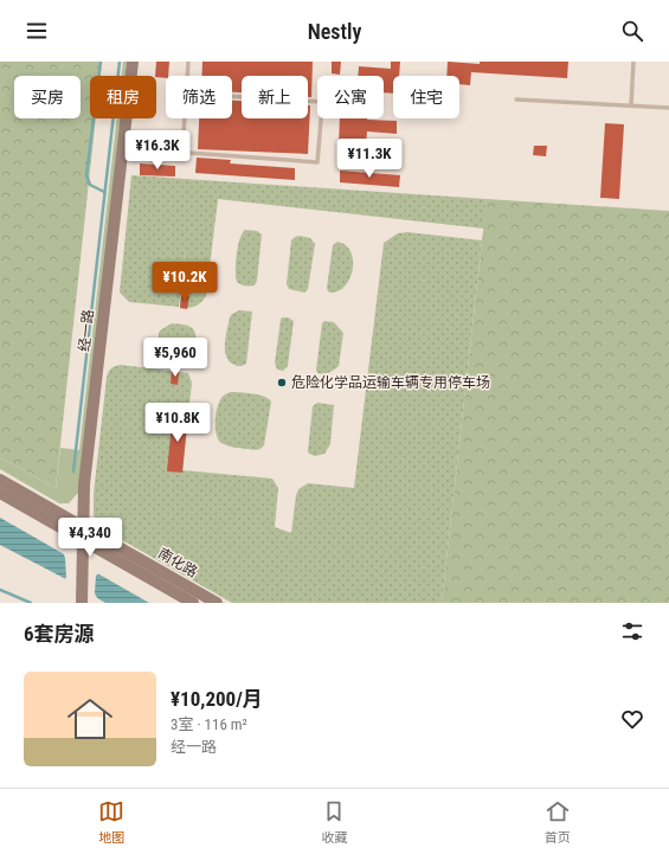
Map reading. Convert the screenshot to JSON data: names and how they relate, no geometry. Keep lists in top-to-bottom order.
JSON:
{
  "streets": {
    "street": ["经一路", "南化路"]
  },
  "crossings": [
    ["经一路", "南化路"]
  ],
  "places": ["危险化学品运输车辆专用停车场"],
  "page": {
    "header": "Nestly",
    "chip": [
      "买房",
      "租房",
      "筛选",
      "新上",
      "公寓",
      "住宅"
    ],
    "price": [
      "¥16.3K",
      "¥11.3K",
      "¥10.2K",
      "¥5,960",
      "¥10.8K",
      "¥4,340"
    ],
    "heading": "6套房源",
    "list": [
      {
        "name": "¥10,200/月",
        "note": "3室 · 116 m² · 经一路"
      }
    ],
    "tabs": ["地图", "收藏", "首页"]
  }
}
